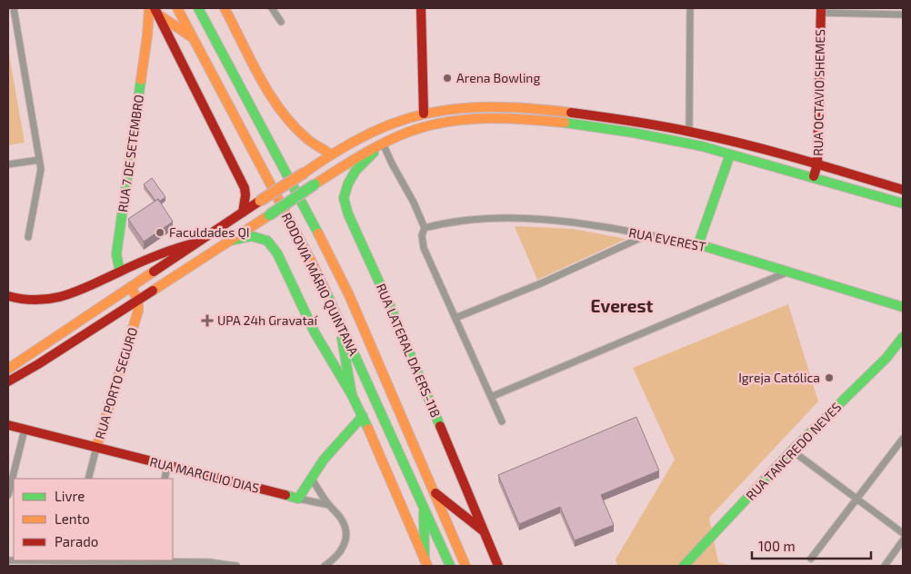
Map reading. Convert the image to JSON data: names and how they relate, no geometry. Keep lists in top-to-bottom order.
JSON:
{
  "streets": {
    "main road": [
      "RUA OCTAVIO SHEMES",
      "RUA 7 DE SETEMBRO",
      "RUA EVEREST",
      "RODOVIA MÁRIO QUINTANA",
      "RUA LATERAL DA ERS-118",
      "RUA PORTO SEGURO",
      "RUA TANCREDO NEVES",
      "RUA MARCILIO DIAS"
    ]
  },
  "crossings": [
    ["RUA PORTO SEGURO", "RUA MARCILIO DIAS"]
  ],
  "districts": ["Everest"],
  "places": {
    "other": ["Arena Bowling", "Faculdades QI", "Igreja Católica"],
    "health": ["UPA 24h Gravataí"]
  },
  "legend": ["Livre", "Lento", "Parado"],
  "scale_bar": "100 m"
}
